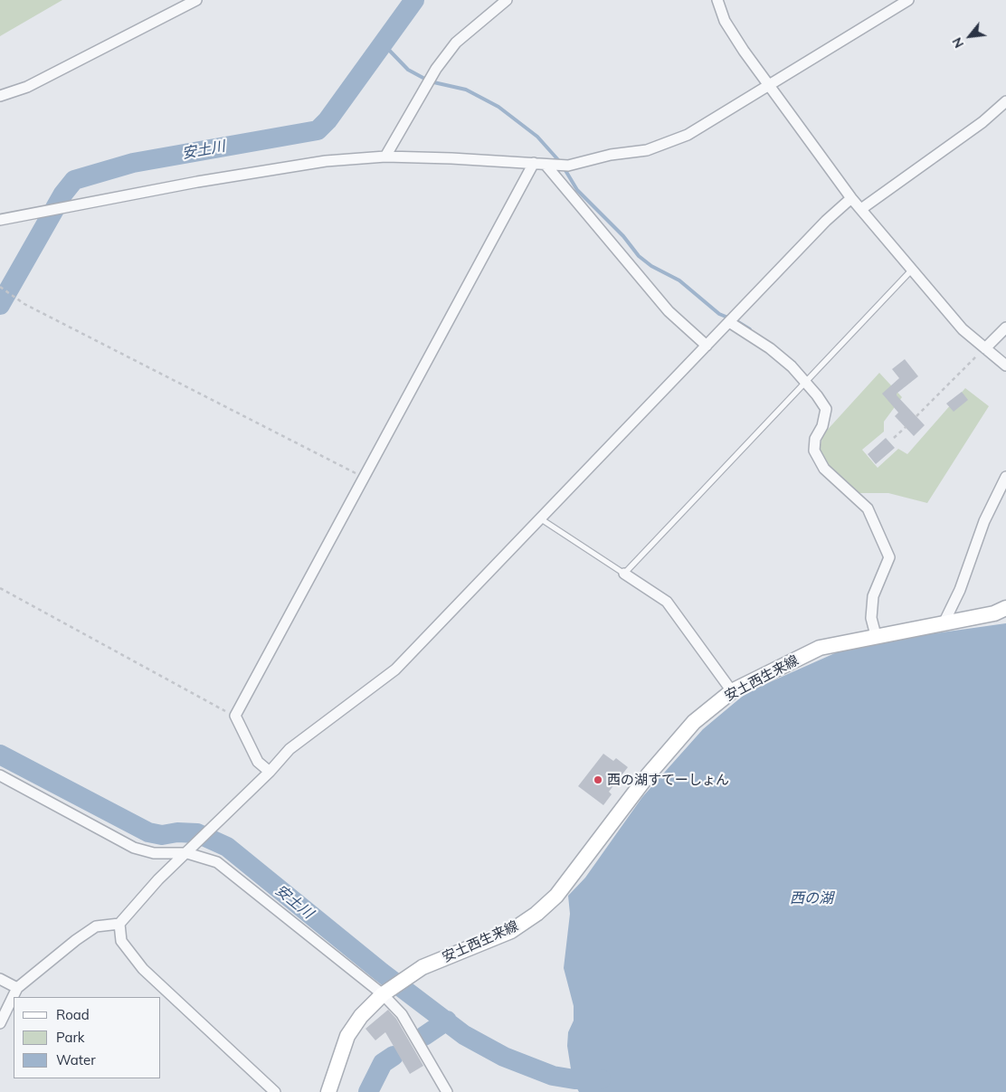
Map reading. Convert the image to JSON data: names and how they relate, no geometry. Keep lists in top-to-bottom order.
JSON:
{
  "streets": {
    "main road": ["安土西生来線"]
  },
  "water": ["安土川", "西の湖"],
  "places": ["西の湖すてーしょん"],
  "legend": ["Road", "Park", "Water"],
  "north": "bottom left"
}
